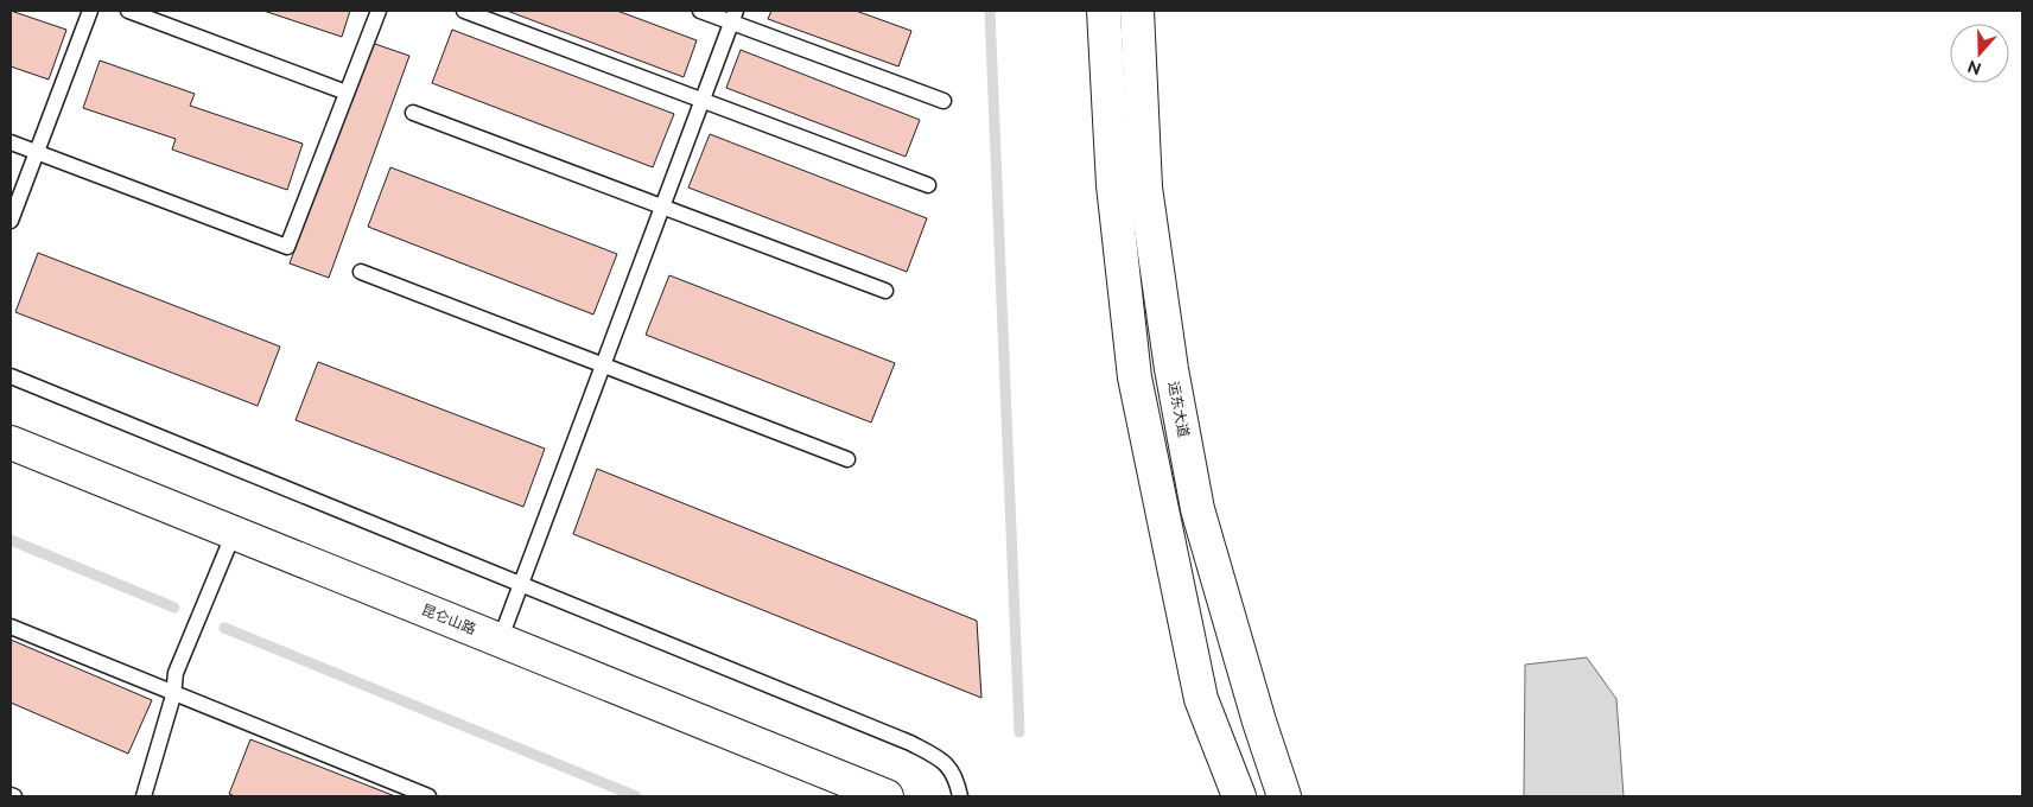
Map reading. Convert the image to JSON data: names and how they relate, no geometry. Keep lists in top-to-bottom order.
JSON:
{
  "streets": {
    "main road": ["运东大道", "昆仑山路"]
  },
  "north": "bottom"
}
